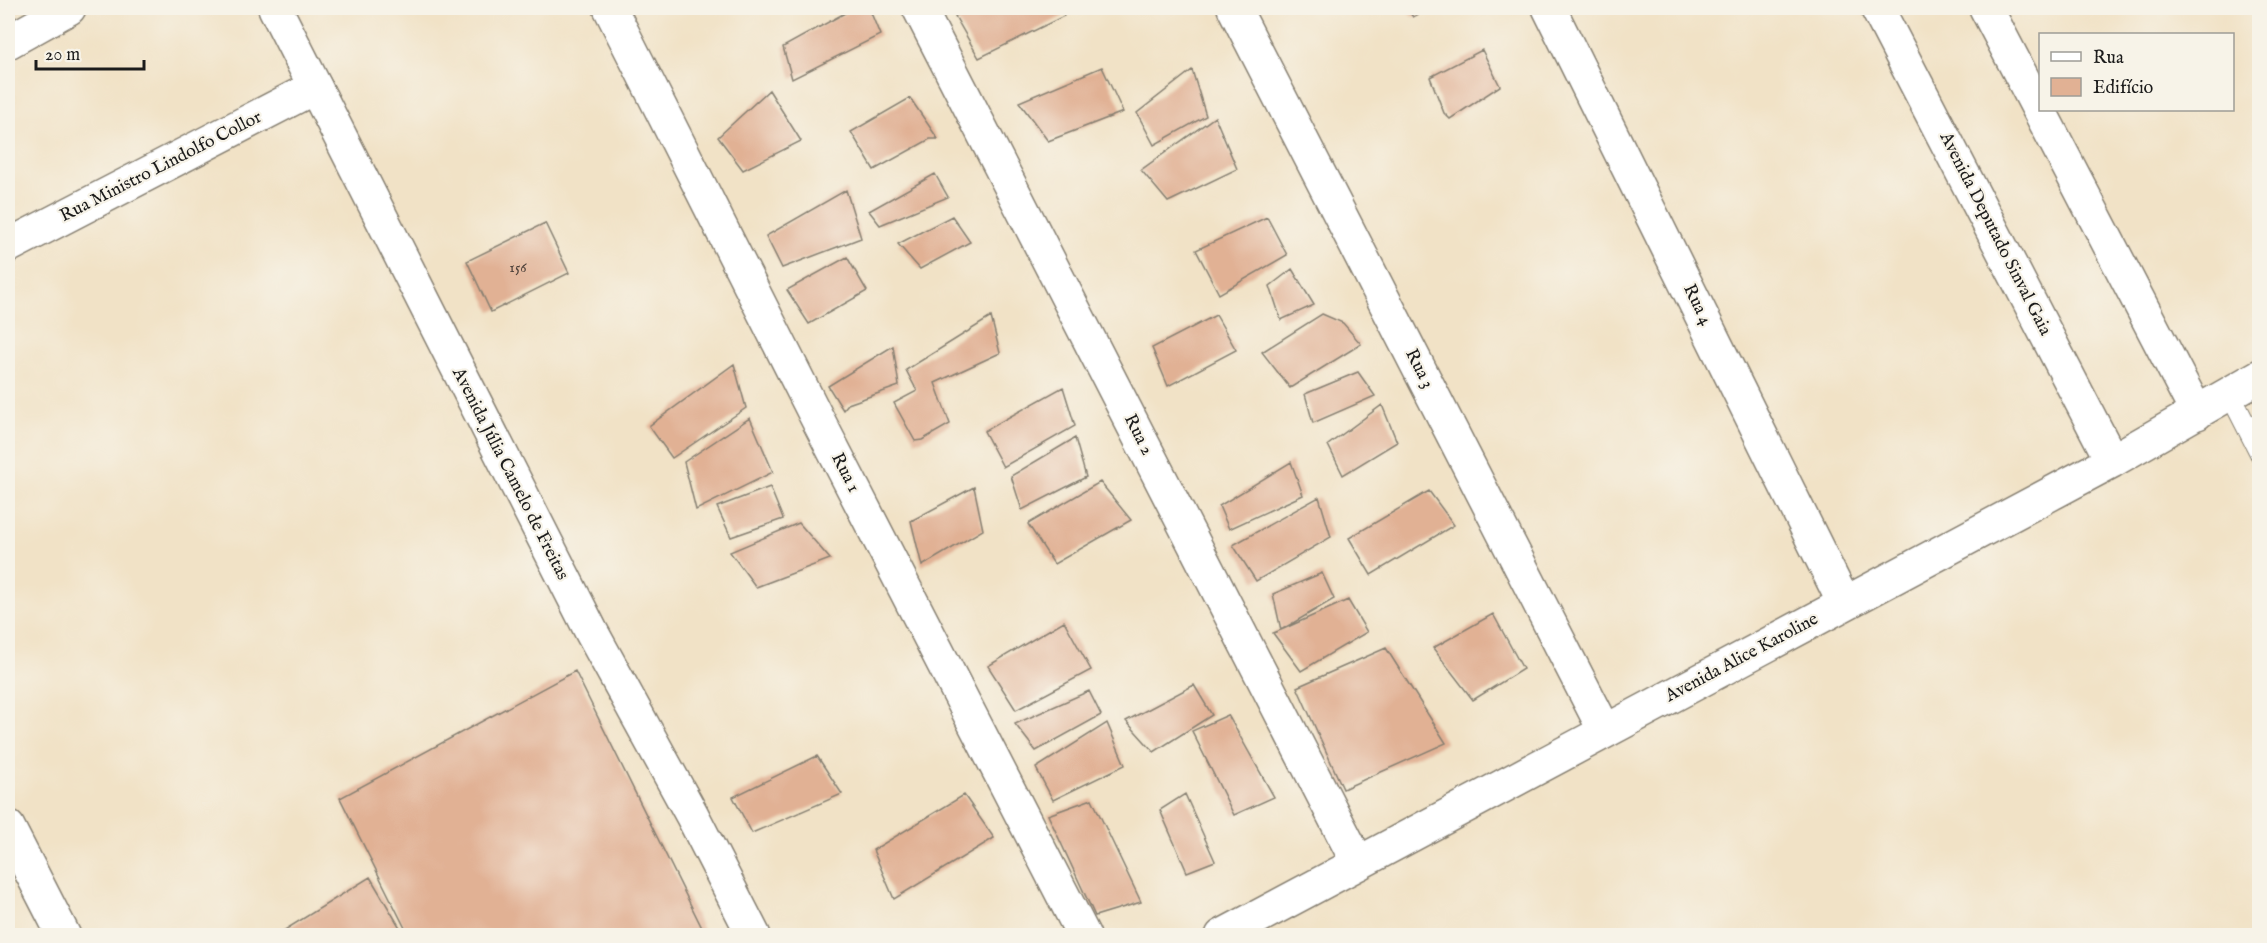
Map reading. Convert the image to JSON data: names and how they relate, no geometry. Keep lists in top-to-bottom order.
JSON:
{
  "streets": {
    "street": [
      "Rua Ministro Lindolfo Collor",
      "Avenida Deputado Sinval Gaia",
      "Rua 4",
      "Rua 3",
      "Rua 2",
      "Rua 1",
      "Avenida Júlia Camelo de Freitas",
      "Avenida Alice Karoline"
    ]
  },
  "crossings": [
    ["Rua Ministro Lindolfo Collor", "Avenida Júlia Camelo de Freitas"],
    ["Avenida Deputado Sinval Gaia", "Avenida Alice Karoline"],
    ["Rua 4", "Avenida Alice Karoline"],
    ["Rua 3", "Avenida Alice Karoline"],
    ["Rua 2", "Avenida Alice Karoline"]
  ],
  "house_numbers": ["156"],
  "legend": ["Rua", "Edifício"],
  "scale_bar": "20 m"
}
